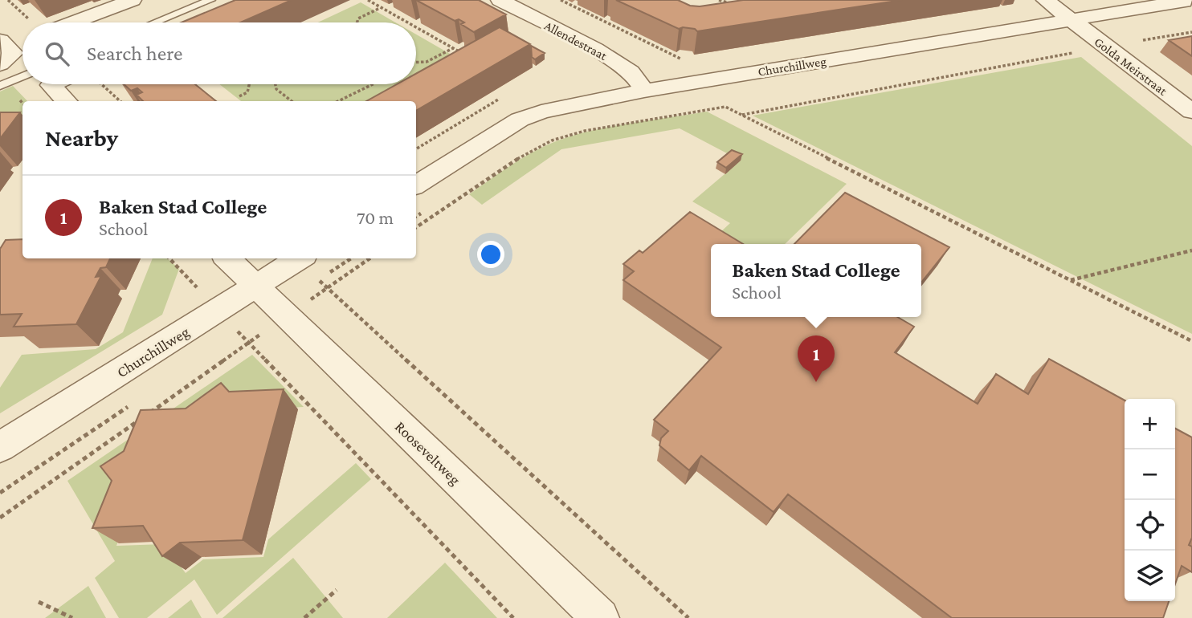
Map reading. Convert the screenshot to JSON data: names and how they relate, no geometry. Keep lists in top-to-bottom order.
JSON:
{
  "streets": {
    "street": [
      "Allendestraat",
      "Churchillweg",
      "Golda Meirstraat",
      "Rooseveltweg"
    ]
  },
  "crossings": [
    ["Allendestraat", "Churchillweg"],
    ["Churchillweg", "Golda Meirstraat"],
    ["Churchillweg", "Rooseveltweg"]
  ],
  "page": {
    "search": "Search here",
    "heading": "Nearby",
    "list": [
      {
        "mark": "1",
        "name": "Baken Stad College",
        "note": "School",
        "value": "70 m"
      }
    ],
    "popup": ["Baken Stad College", "School"],
    "pins": "1",
    "map_buttons": ["+", "−"]
  }
}
